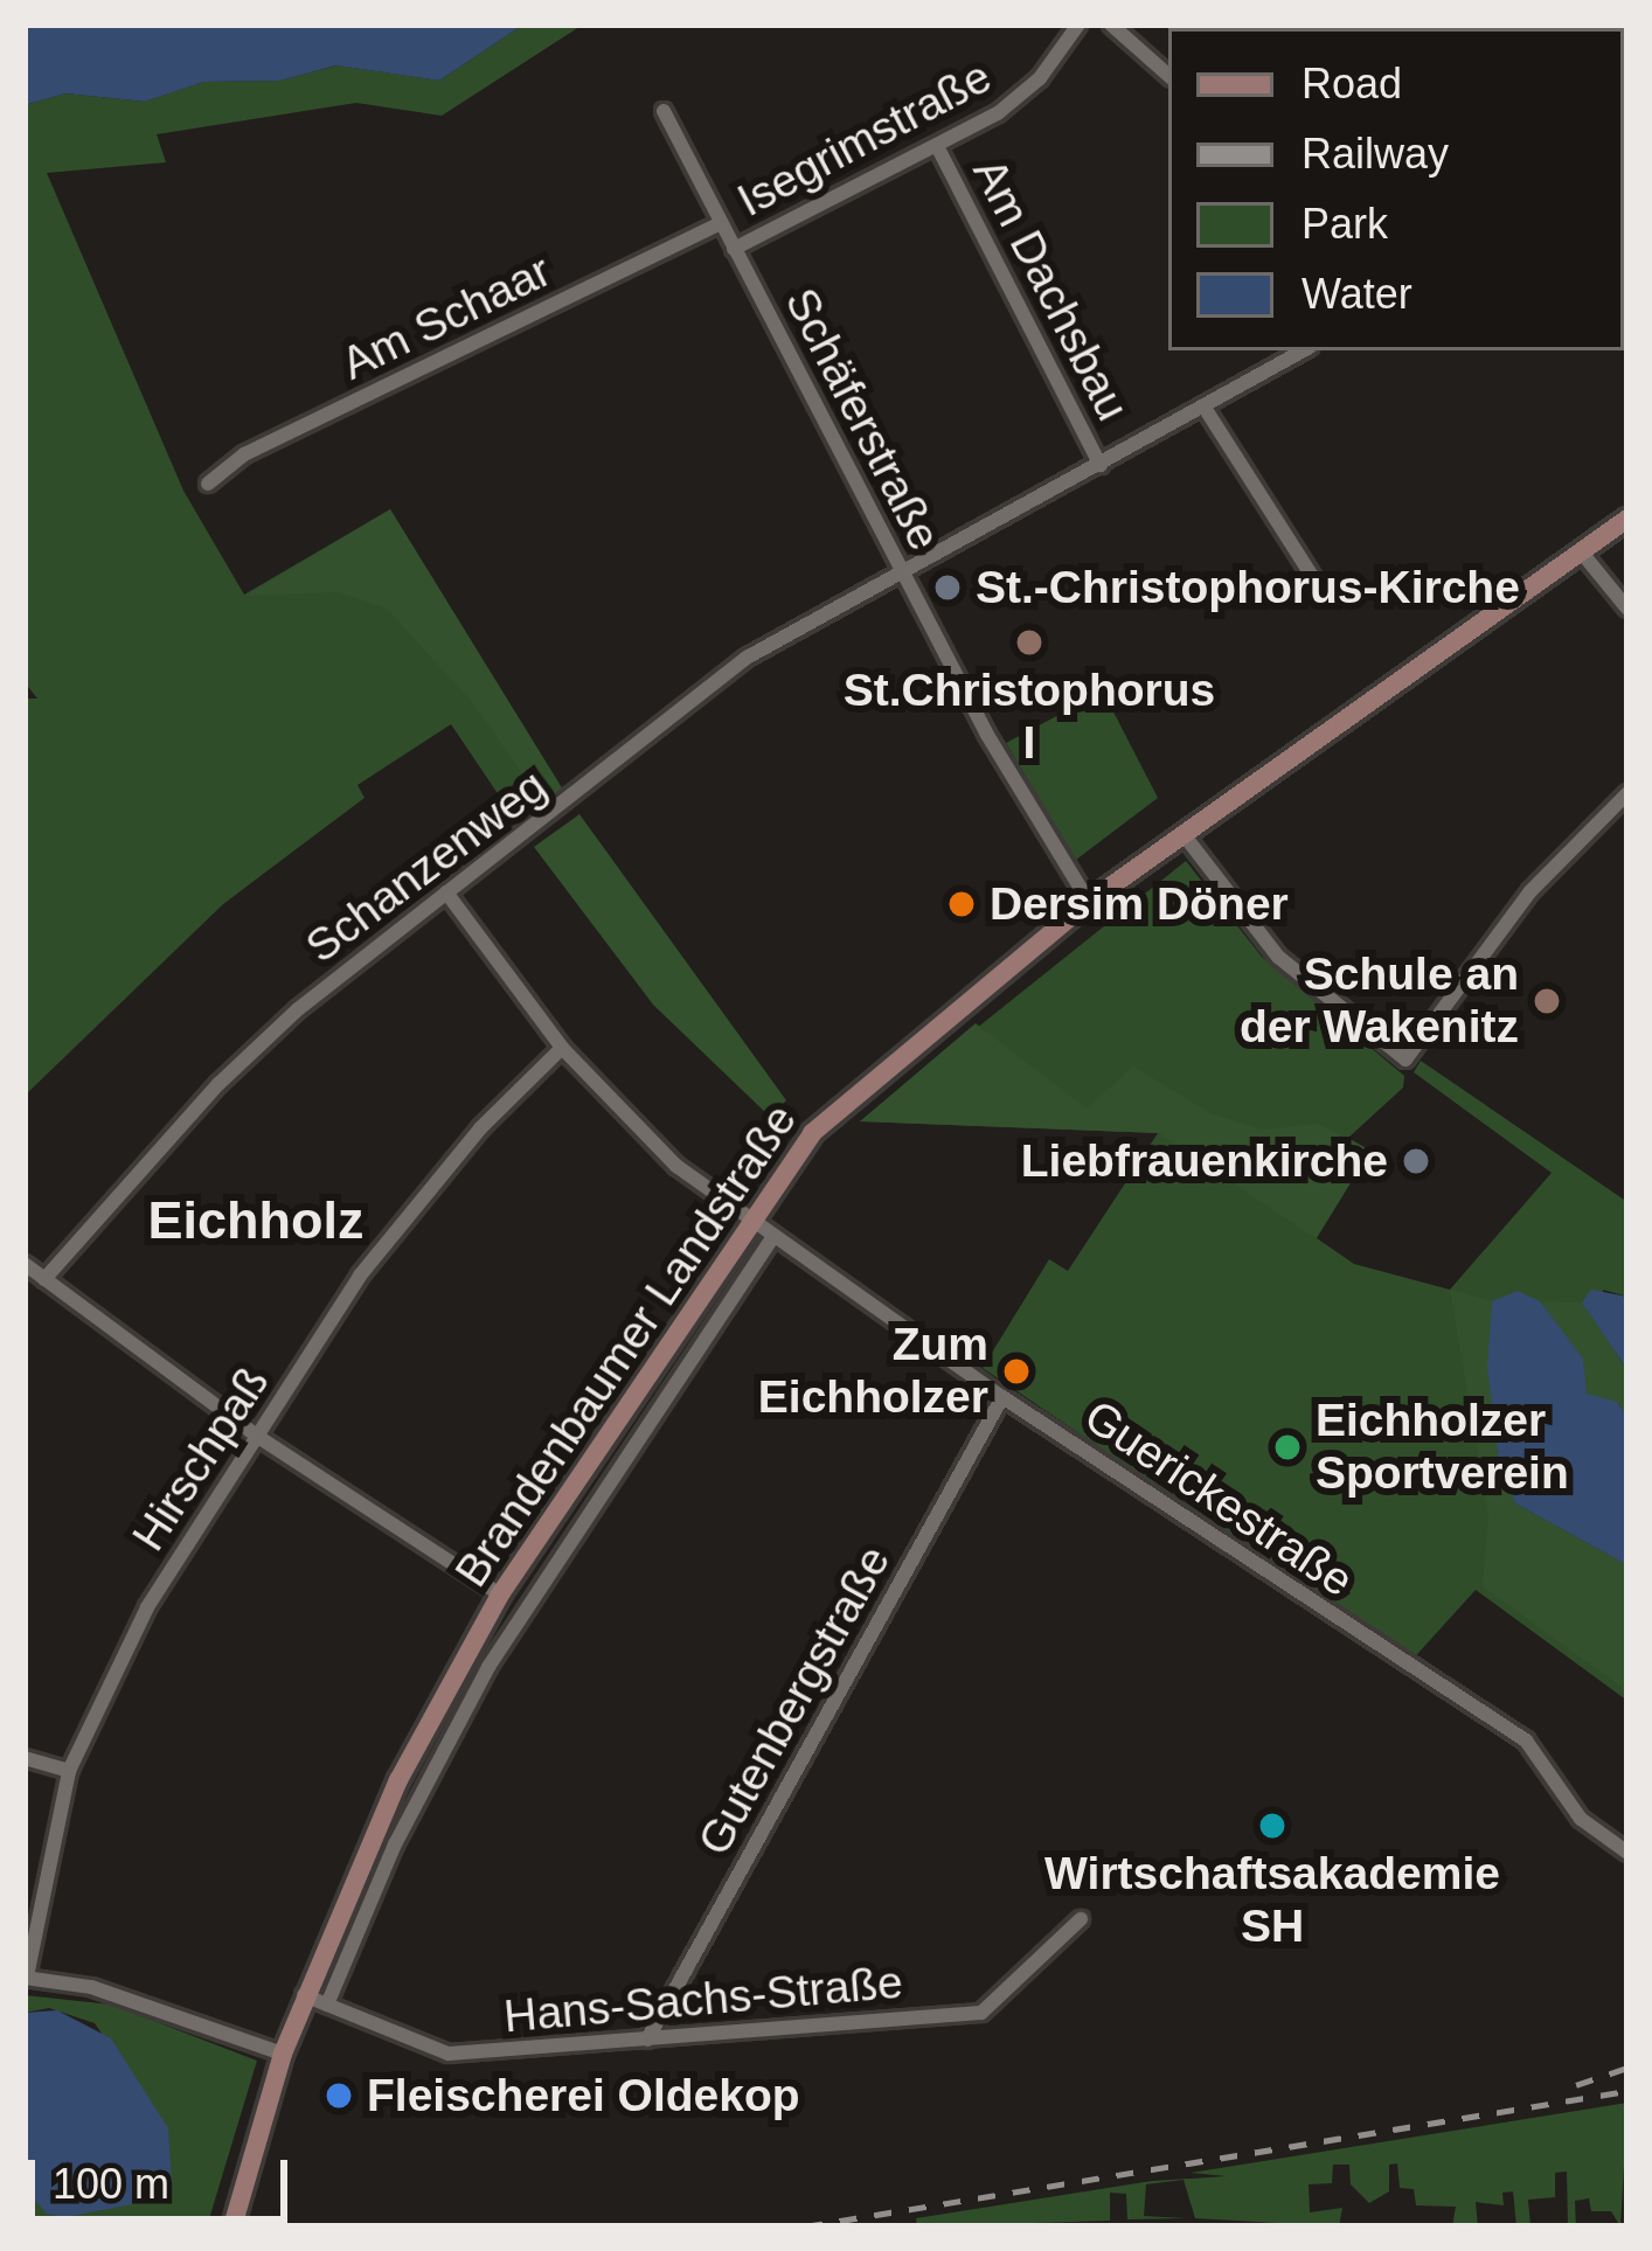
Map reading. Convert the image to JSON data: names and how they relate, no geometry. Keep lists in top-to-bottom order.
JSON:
{
  "streets": {
    "main road": ["Brandenbaumer Landstraße"],
    "street": [
      "Isegrimstraße",
      "Am Dachsbau",
      "Am Schaar",
      "Schäferstraße",
      "Schanzenweg",
      "Hirschpaß",
      "Guerickestraße",
      "Gutenbergstraße",
      "Hans-Sachs-Straße"
    ]
  },
  "crossings": [
    ["Isegrimstraße", "Am Dachsbau"],
    ["Isegrimstraße", "Schäferstraße"],
    ["Am Dachsbau", "Schanzenweg"],
    ["Am Schaar", "Schäferstraße"],
    ["Schäferstraße", "Schanzenweg"],
    ["Schäferstraße", "Brandenbaumer Landstraße"],
    ["Schanzenweg", "Guerickestraße"],
    ["Brandenbaumer Landstraße", "Guerickestraße"],
    ["Brandenbaumer Landstraße", "Hans-Sachs-Straße"],
    ["Hirschpaß", "Guerickestraße"],
    ["Guerickestraße", "Gutenbergstraße"],
    ["Gutenbergstraße", "Hans-Sachs-Straße"]
  ],
  "districts": ["Eichholz"],
  "places": [
    "St.-Christophorus-Kirche",
    "St.Christophorus I",
    "Dersim Döner",
    "Schule an der Wakenitz",
    "Liebfrauenkirche",
    "Zum Eichholzer",
    "Eichholzer Sportverein",
    "Wirtschaftsakademie SH",
    "Fleischerei Oldekop"
  ],
  "legend": [
    "Road",
    "Railway",
    "Park",
    "Water"
  ],
  "scale_bar": "100 m"
}
